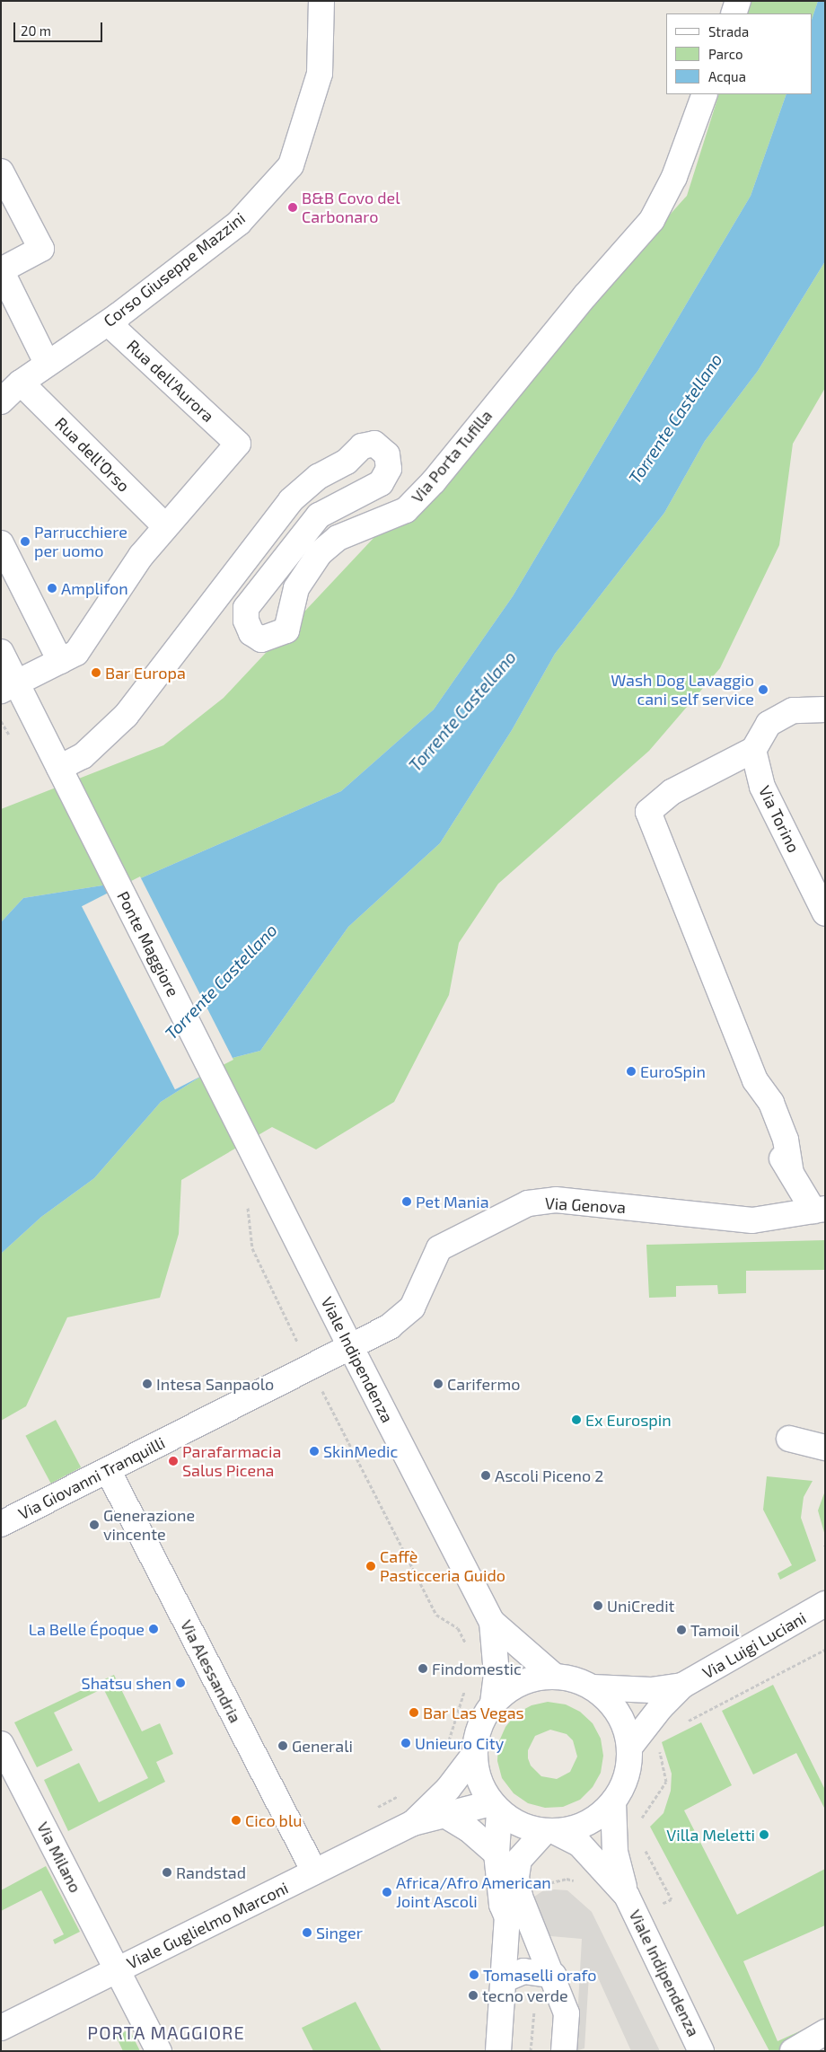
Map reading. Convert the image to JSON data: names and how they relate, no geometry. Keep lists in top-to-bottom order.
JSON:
{
  "streets": {
    "street": [
      "Corso Giuseppe Mazzini",
      "Rua dell'Aurora",
      "Rua dell'Orso",
      "Via Porta Tufilla",
      "Via Torino",
      "Ponte Maggiore",
      "Via Genova",
      "Viale Indipendenza",
      "Via Giovanni Tranquilli",
      "Via Luigi Luciani",
      "Via Alessandria",
      "Via Milano",
      "Viale Guglielmo Marconi"
    ]
  },
  "crossings": [
    ["Corso Giuseppe Mazzini", "Rua dell'Aurora"],
    ["Corso Giuseppe Mazzini", "Rua dell'Orso"],
    ["Rua dell'Aurora", "Rua dell'Orso"],
    ["Via Porta Tufilla", "Ponte Maggiore"],
    ["Ponte Maggiore", "Viale Indipendenza"],
    ["Via Genova", "Viale Indipendenza"],
    ["Via Genova", "Via Giovanni Tranquilli"],
    ["Viale Indipendenza", "Via Giovanni Tranquilli"],
    ["Viale Indipendenza", "Via Luigi Luciani"],
    ["Viale Indipendenza", "Viale Guglielmo Marconi"],
    ["Via Giovanni Tranquilli", "Via Alessandria"],
    ["Via Luigi Luciani", "Viale Guglielmo Marconi"],
    ["Via Alessandria", "Viale Guglielmo Marconi"],
    ["Via Milano", "Viale Guglielmo Marconi"]
  ],
  "districts": ["PORTA MAGGIORE"],
  "water": ["Torrente Castellano"],
  "places": [
    "B&B Covo del Carbonaro",
    "Parrucchiere per uomo",
    "Amplifon",
    "Bar Europa",
    "Wash Dog Lavaggio cani self service",
    "EuroSpin",
    "Pet Mania",
    "Intesa Sanpaolo",
    "Carifermo",
    "Ex Eurospin",
    "SkinMedic",
    "Parafarmacia Salus Picena",
    "Ascoli Piceno 2",
    "Generazione vincente",
    "Caffè Pasticceria Guido",
    "UniCredit",
    "La Belle Époque",
    "Tamoil",
    "Findomestic",
    "Shatsu shen",
    "Bar Las Vegas",
    "Unieuro City",
    "Generali",
    "Cico blu",
    "Villa Meletti",
    "Randstad",
    "Africa/Afro American Joint Ascoli",
    "Singer",
    "Tomaselli orafo",
    "tecno verde"
  ],
  "legend": ["Strada", "Parco", "Acqua"],
  "scale_bar": "20 m"
}
